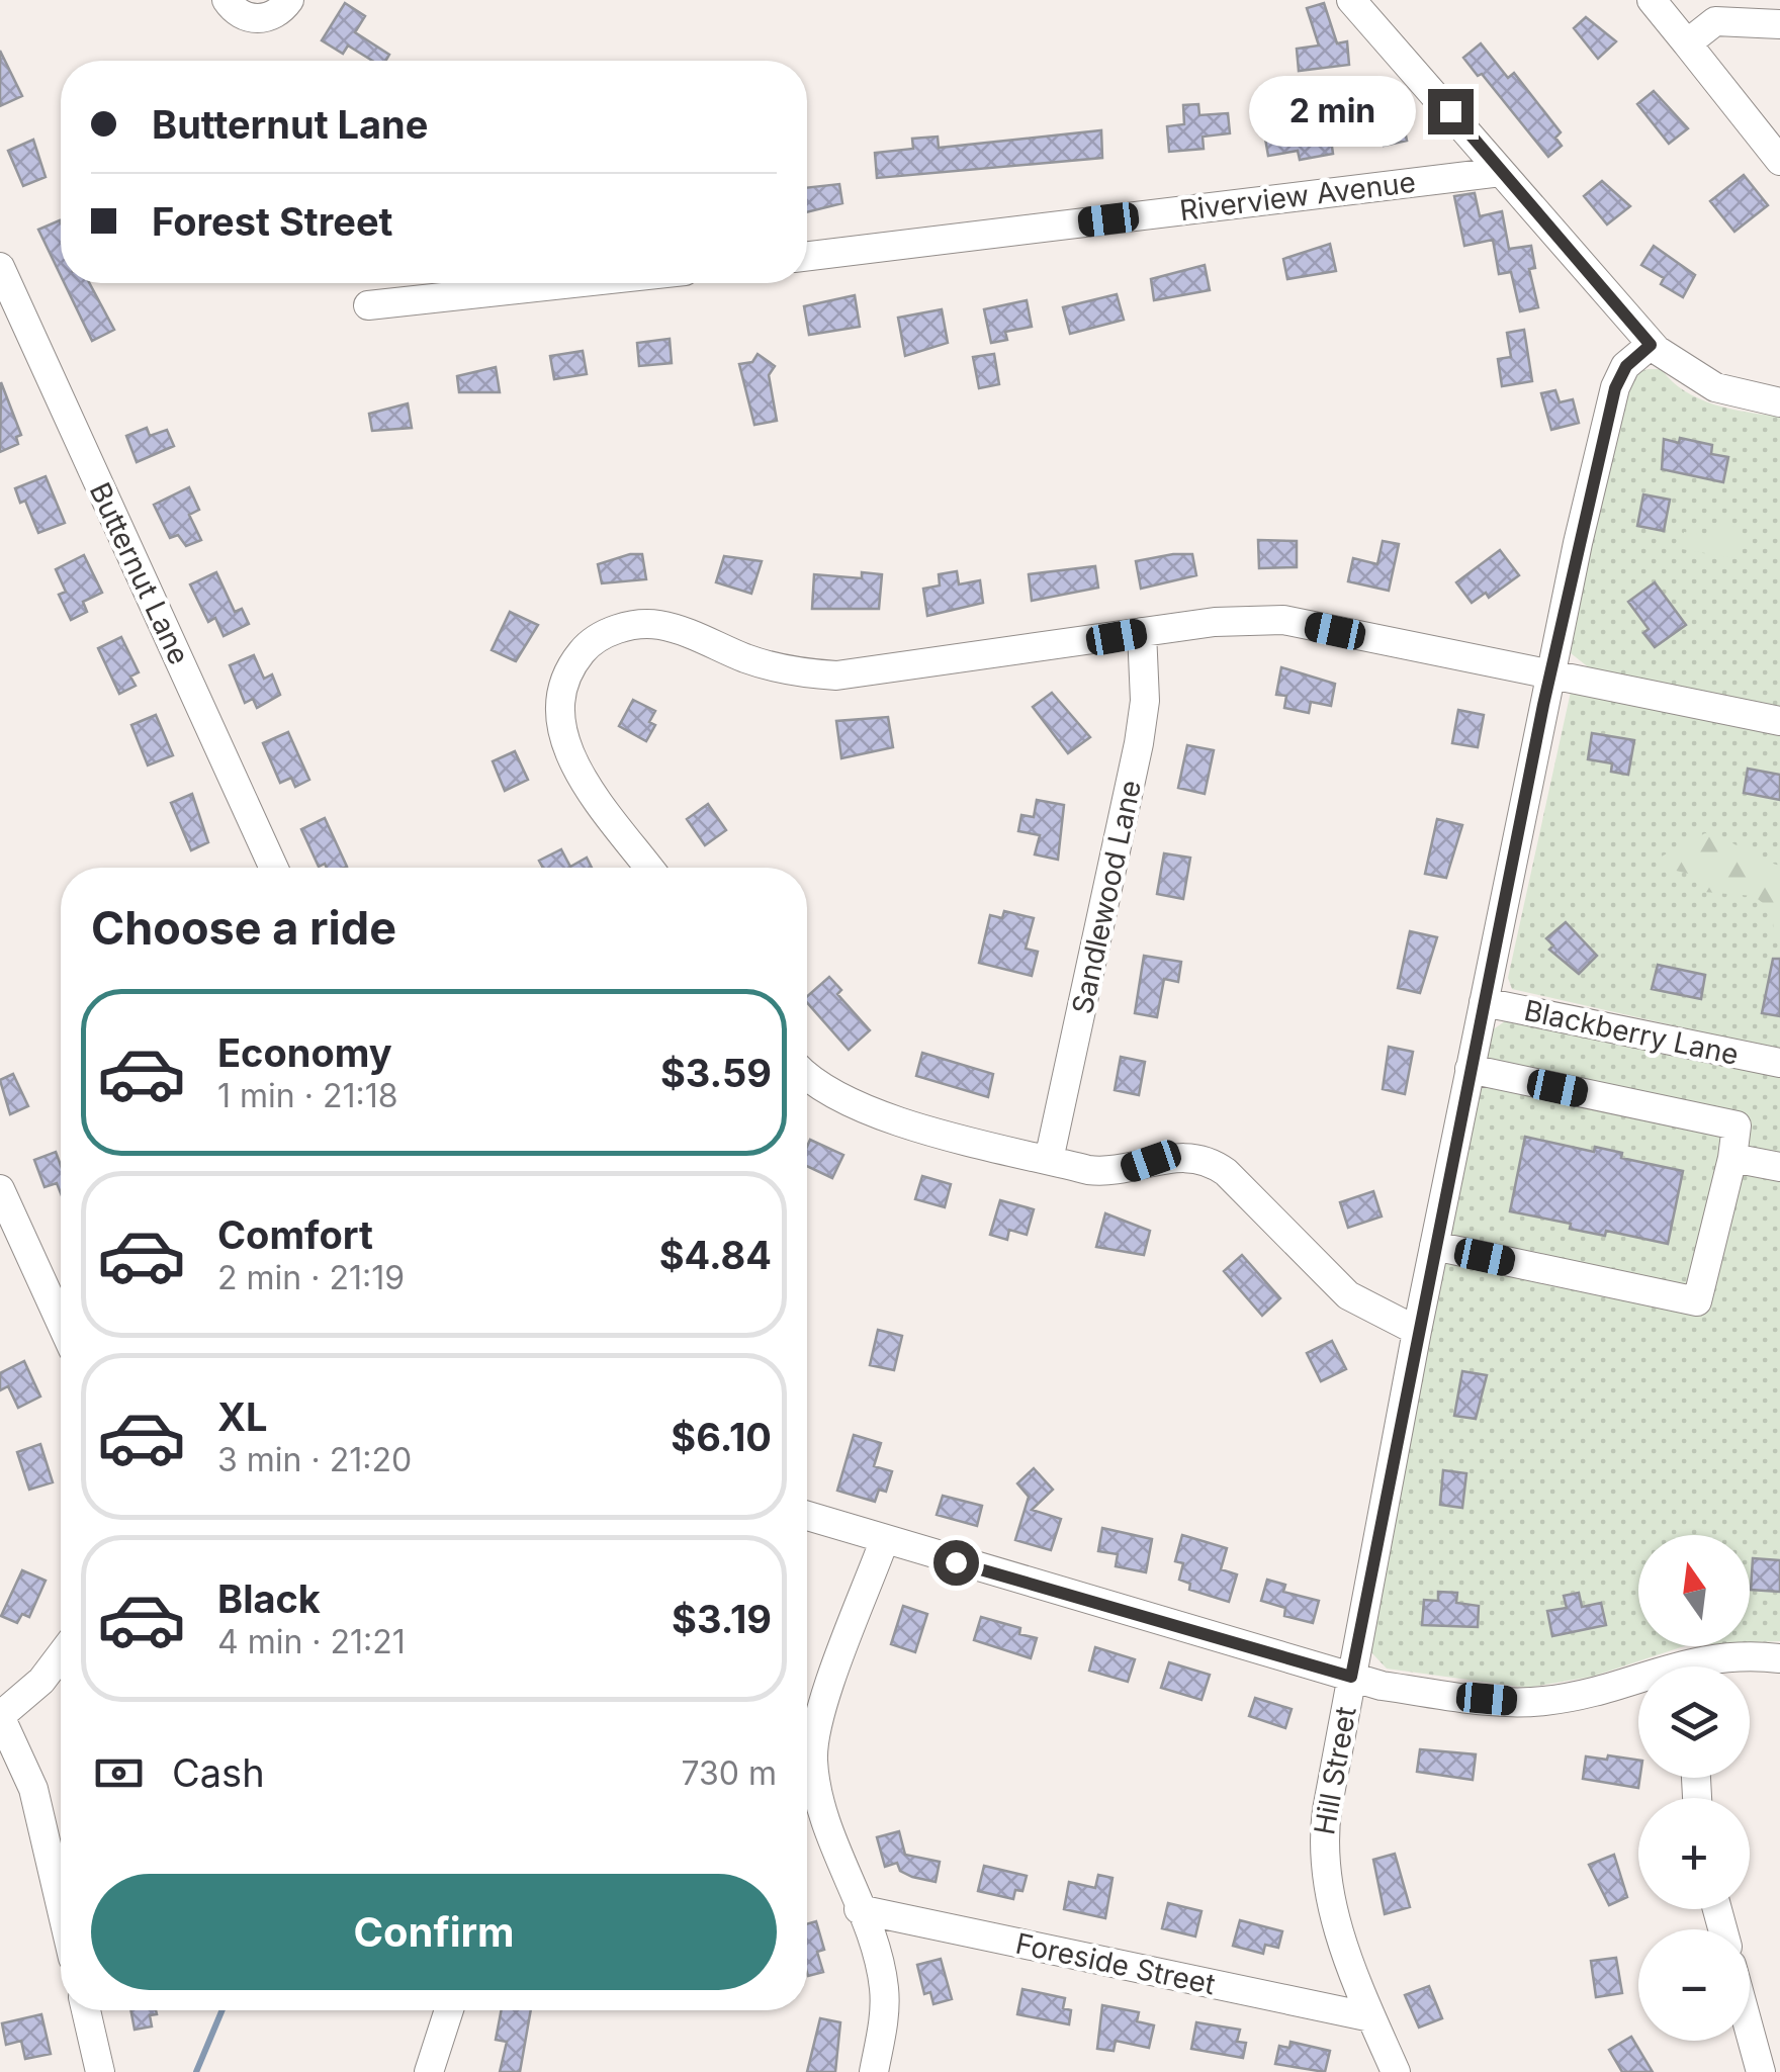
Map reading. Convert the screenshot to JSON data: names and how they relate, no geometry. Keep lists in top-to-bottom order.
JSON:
{
  "streets": {
    "street": [
      "Riverview Avenue",
      "Butternut Lane",
      "Sandlewood Lane",
      "Blackberry Lane",
      "Hill Street",
      "Foreside Street"
    ]
  },
  "crossings": [
    ["Blackberry Lane", "Hill Street"],
    ["Hill Street", "Foreside Street"]
  ],
  "north": "top",
  "page": {
    "banner": ["Butternut Lane", "Forest Street"],
    "bubble": "2 min",
    "heading": "Choose a ride",
    "list": [
      {
        "name": "Economy",
        "note": "1 min · 21:18",
        "value": "$3.59"
      },
      {
        "name": "Comfort",
        "note": "2 min · 21:19",
        "value": "$4.84"
      },
      {
        "name": "XL",
        "note": "3 min · 21:20",
        "value": "$6.10"
      },
      {
        "name": "Black",
        "note": "4 min · 21:21",
        "value": "$3.19"
      }
    ],
    "map_buttons": ["+", "−"],
    "pay": ["Cash", "730 m"],
    "buttons": "Confirm"
  }
}
